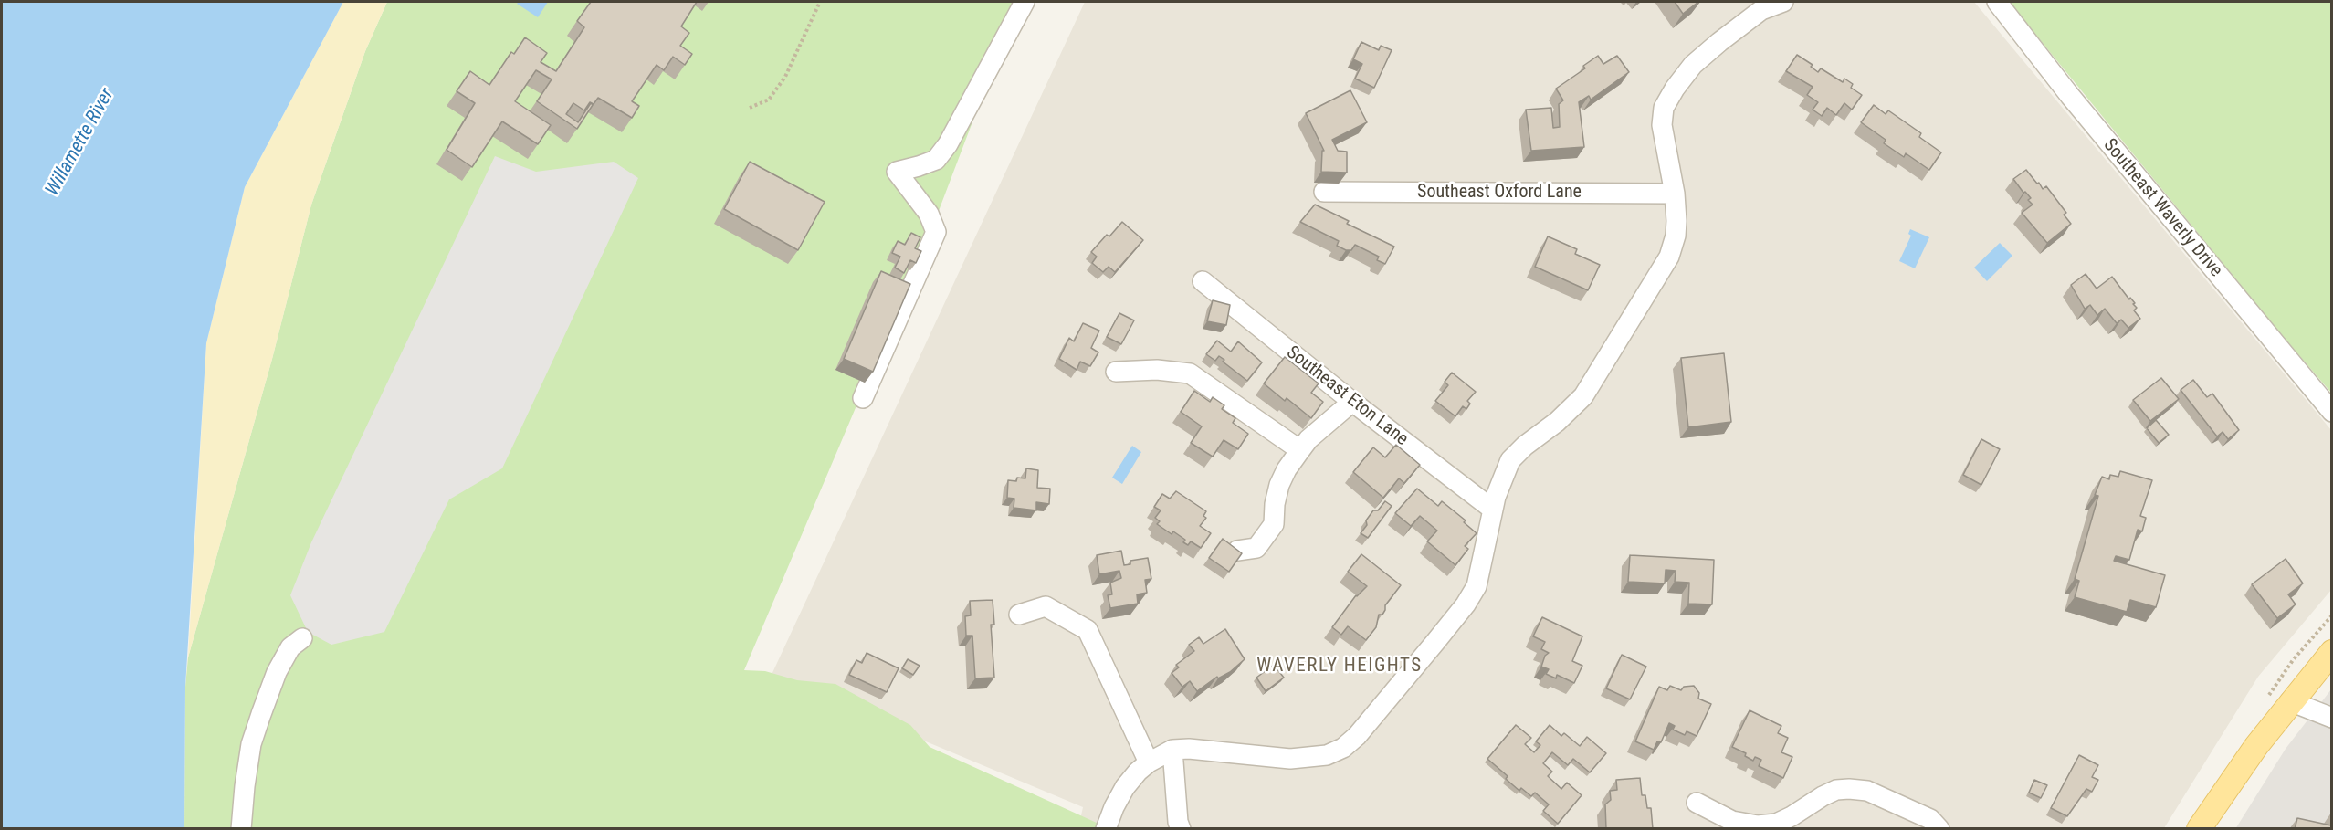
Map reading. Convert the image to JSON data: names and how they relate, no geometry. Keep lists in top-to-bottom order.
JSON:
{
  "streets": {
    "street": ["Southeast Oxford Lane", "Southeast Waverly Drive", "Southeast Eton Lane"]
  },
  "districts": ["WAVERLY HEIGHTS"],
  "water": ["Willamette River"]
}
